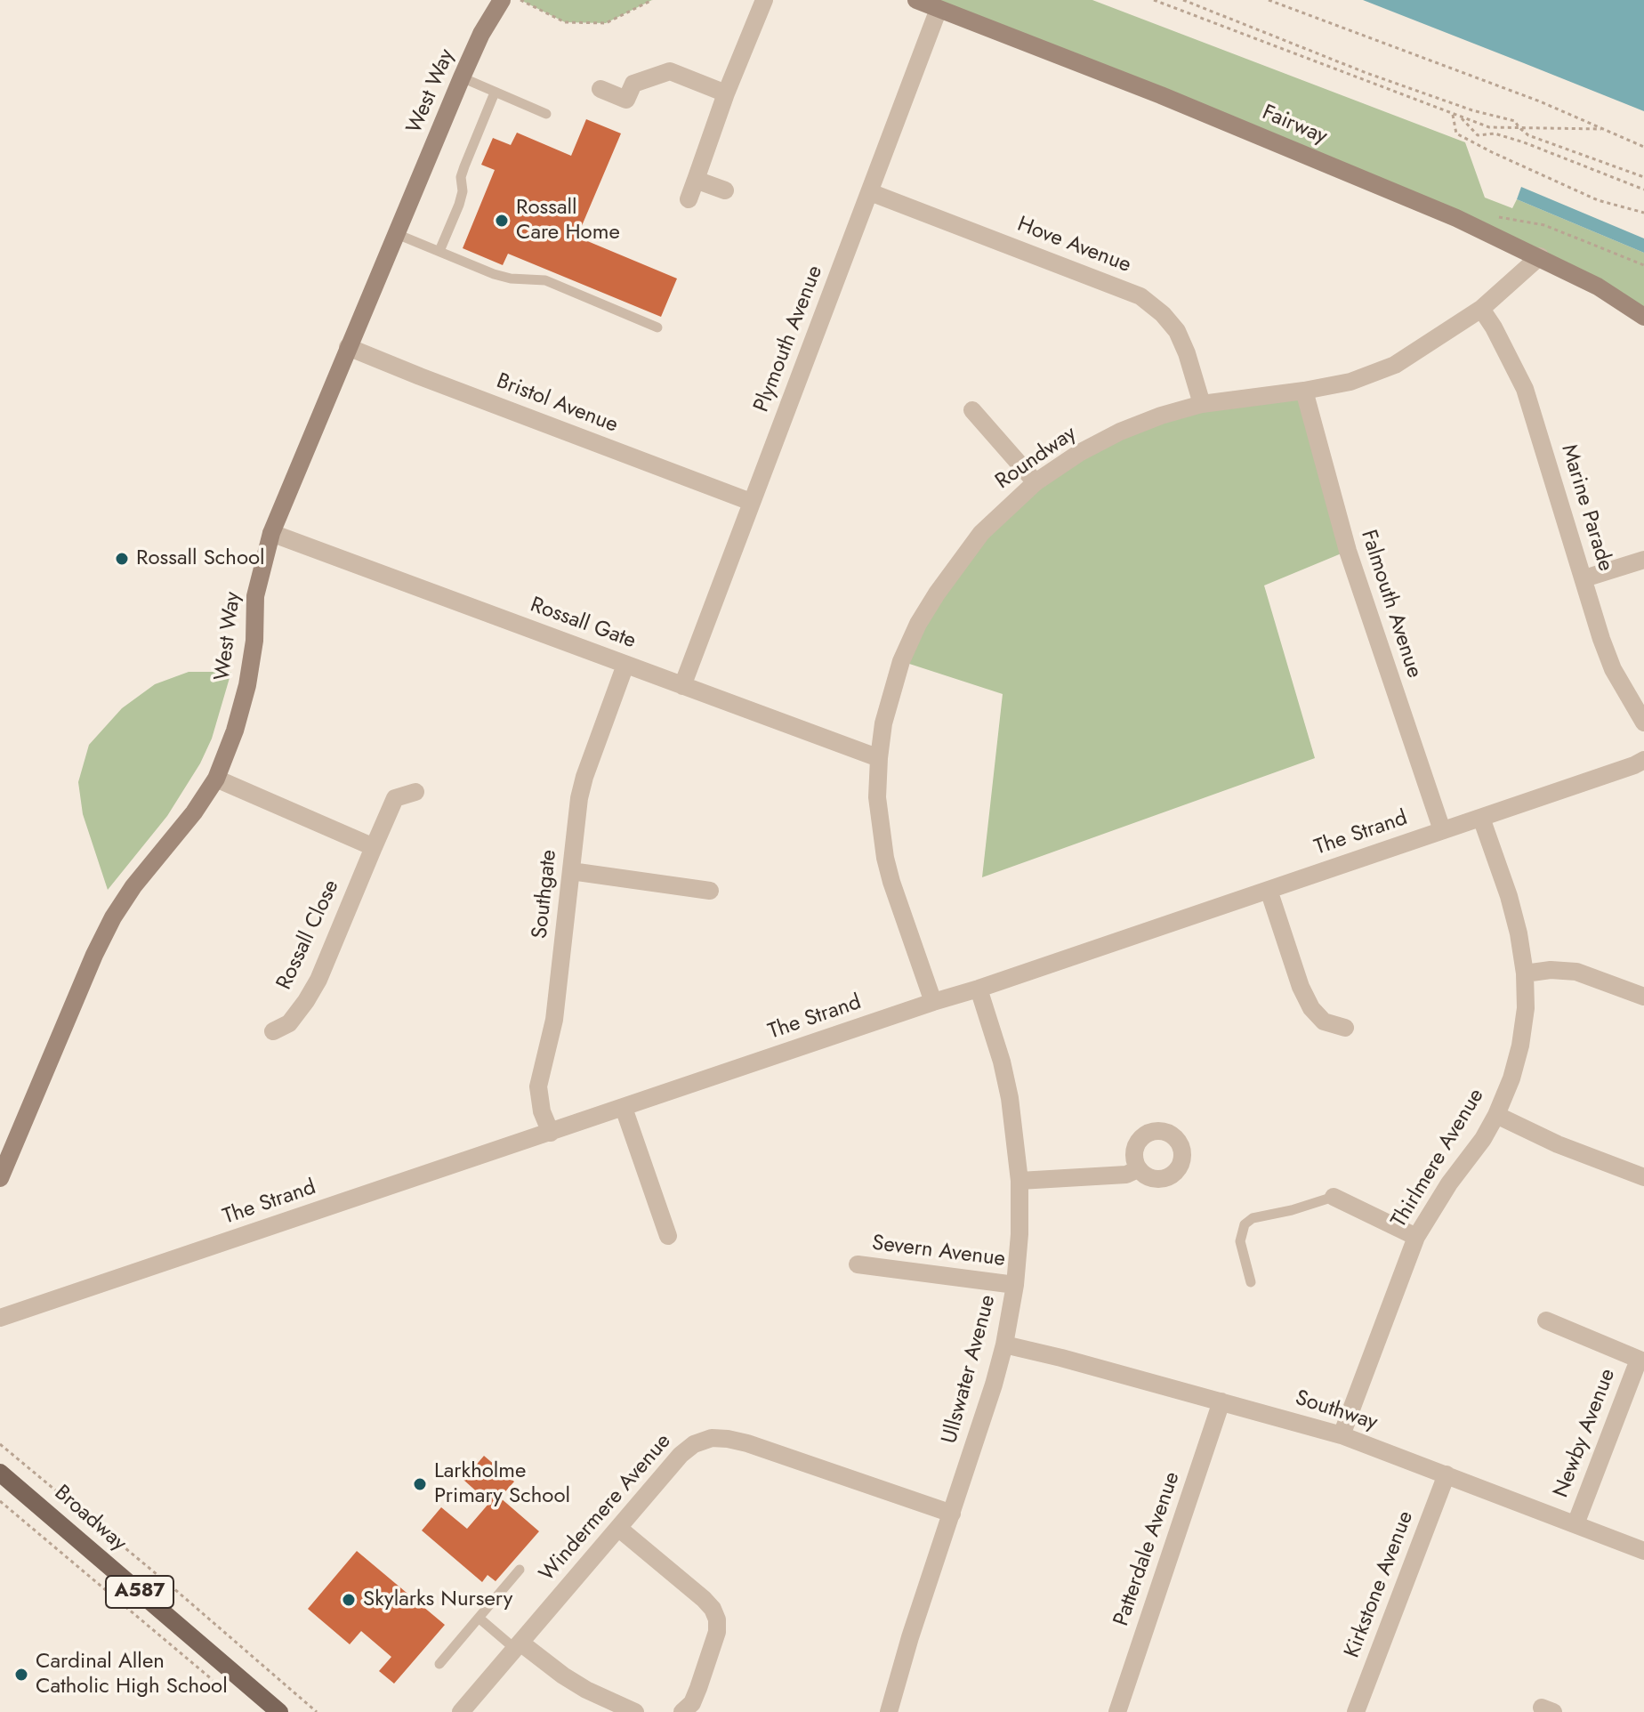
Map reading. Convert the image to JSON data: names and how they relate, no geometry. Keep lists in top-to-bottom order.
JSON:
{
  "streets": {
    "main road": ["Broadway", "A587"],
    "street": [
      "West Way",
      "Fairway",
      "Hove Avenue",
      "Plymouth Avenue",
      "Bristol Avenue",
      "Roundway",
      "Marine Parade",
      "Falmouth Avenue",
      "Rossall Gate",
      "The Strand",
      "Southgate",
      "Rossall Close",
      "Thirlmere Avenue",
      "Severn Avenue",
      "Ullswater Avenue",
      "Southway",
      "Newby Avenue",
      "Windermere Avenue",
      "Patterdale Avenue",
      "Kirkstone Avenue"
    ]
  },
  "crossings": [
    ["West Way", "Bristol Avenue"],
    ["West Way", "Rossall Gate"],
    ["Fairway", "Plymouth Avenue"],
    ["Fairway", "Roundway"],
    ["Hove Avenue", "Plymouth Avenue"],
    ["Hove Avenue", "Roundway"],
    ["Plymouth Avenue", "Bristol Avenue"],
    ["Plymouth Avenue", "Rossall Gate"],
    ["Roundway", "Marine Parade"],
    ["Roundway", "Falmouth Avenue"],
    ["Roundway", "Rossall Gate"],
    ["Roundway", "The Strand"],
    ["Falmouth Avenue", "The Strand"],
    ["Rossall Gate", "Southgate"],
    ["The Strand", "Southgate"],
    ["The Strand", "Thirlmere Avenue"],
    ["The Strand", "Ullswater Avenue"],
    ["Thirlmere Avenue", "Southway"],
    ["Severn Avenue", "Ullswater Avenue"],
    ["Ullswater Avenue", "Southway"],
    ["Ullswater Avenue", "Windermere Avenue"],
    ["Southway", "Newby Avenue"],
    ["Southway", "Patterdale Avenue"],
    ["Southway", "Kirkstone Avenue"]
  ],
  "places": [
    "Rossall Care Home",
    "Rossall School",
    "Larkholme Primary School",
    "Skylarks Nursery",
    "Cardinal Allen Catholic High School"
  ]
}
